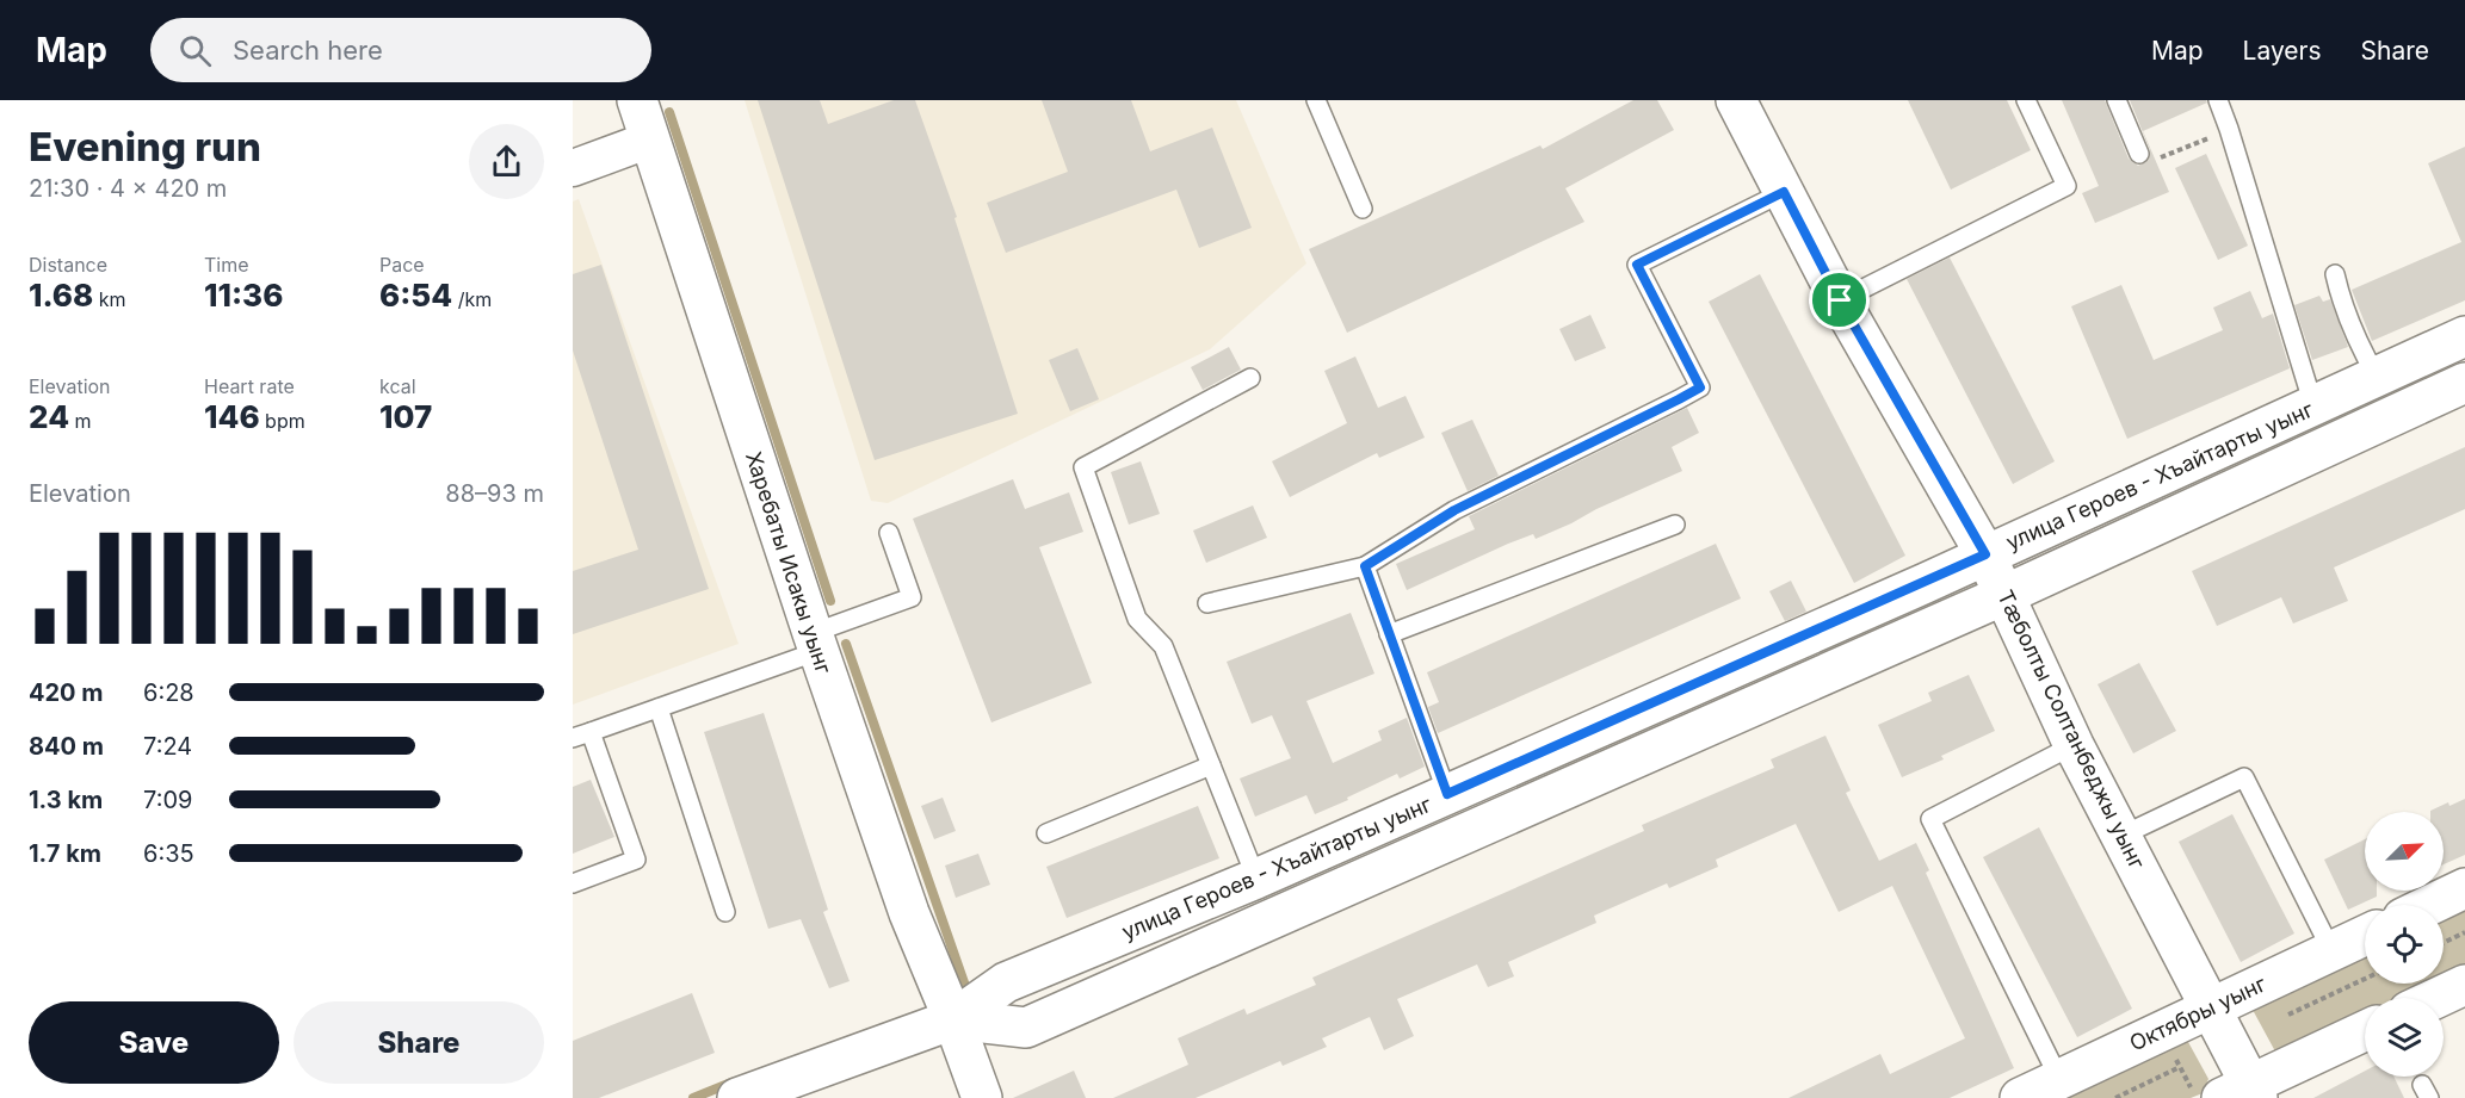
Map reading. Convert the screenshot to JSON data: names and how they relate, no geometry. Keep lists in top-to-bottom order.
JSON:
{
  "streets": {
    "street": [
      "улица Героев - Хъайтарты уынг",
      "Харебаты Исакы уынг",
      "Тæболты Солтанбеджы уынг",
      "Октябры уынг"
    ]
  },
  "crossings": [
    ["улица Героев - Хъайтарты уынг", "Харебаты Исакы уынг"],
    ["улица Героев - Хъайтарты уынг", "Тæболты Солтанбеджы уынг"],
    ["Тæболты Солтанбеджы уынг", "Октябры уынг"]
  ],
  "north": "top right",
  "page": {
    "header": "Map",
    "search": "Search here",
    "nav": ["Map", "Layers", "Share"],
    "heading": ["Evening run", "21:30 · 4 × 420 m"],
    "stats": [
      ["Distance", "1.68 km"],
      ["Time", "11:36"],
      ["Pace", "6:54 /km"],
      ["Elevation", "24 m"],
      ["Heart rate", "146 bpm"],
      ["kcal", "107"]
    ],
    "chart": ["Elevation", "88–93 m"],
    "list": [
      {
        "name": "420 m",
        "note": "6:28"
      },
      {
        "name": "840 m",
        "note": "7:24"
      },
      {
        "name": "1.3 km",
        "note": "7:09"
      },
      {
        "name": "1.7 km",
        "note": "6:35"
      }
    ],
    "buttons": ["Save", "Share"]
  }
}
